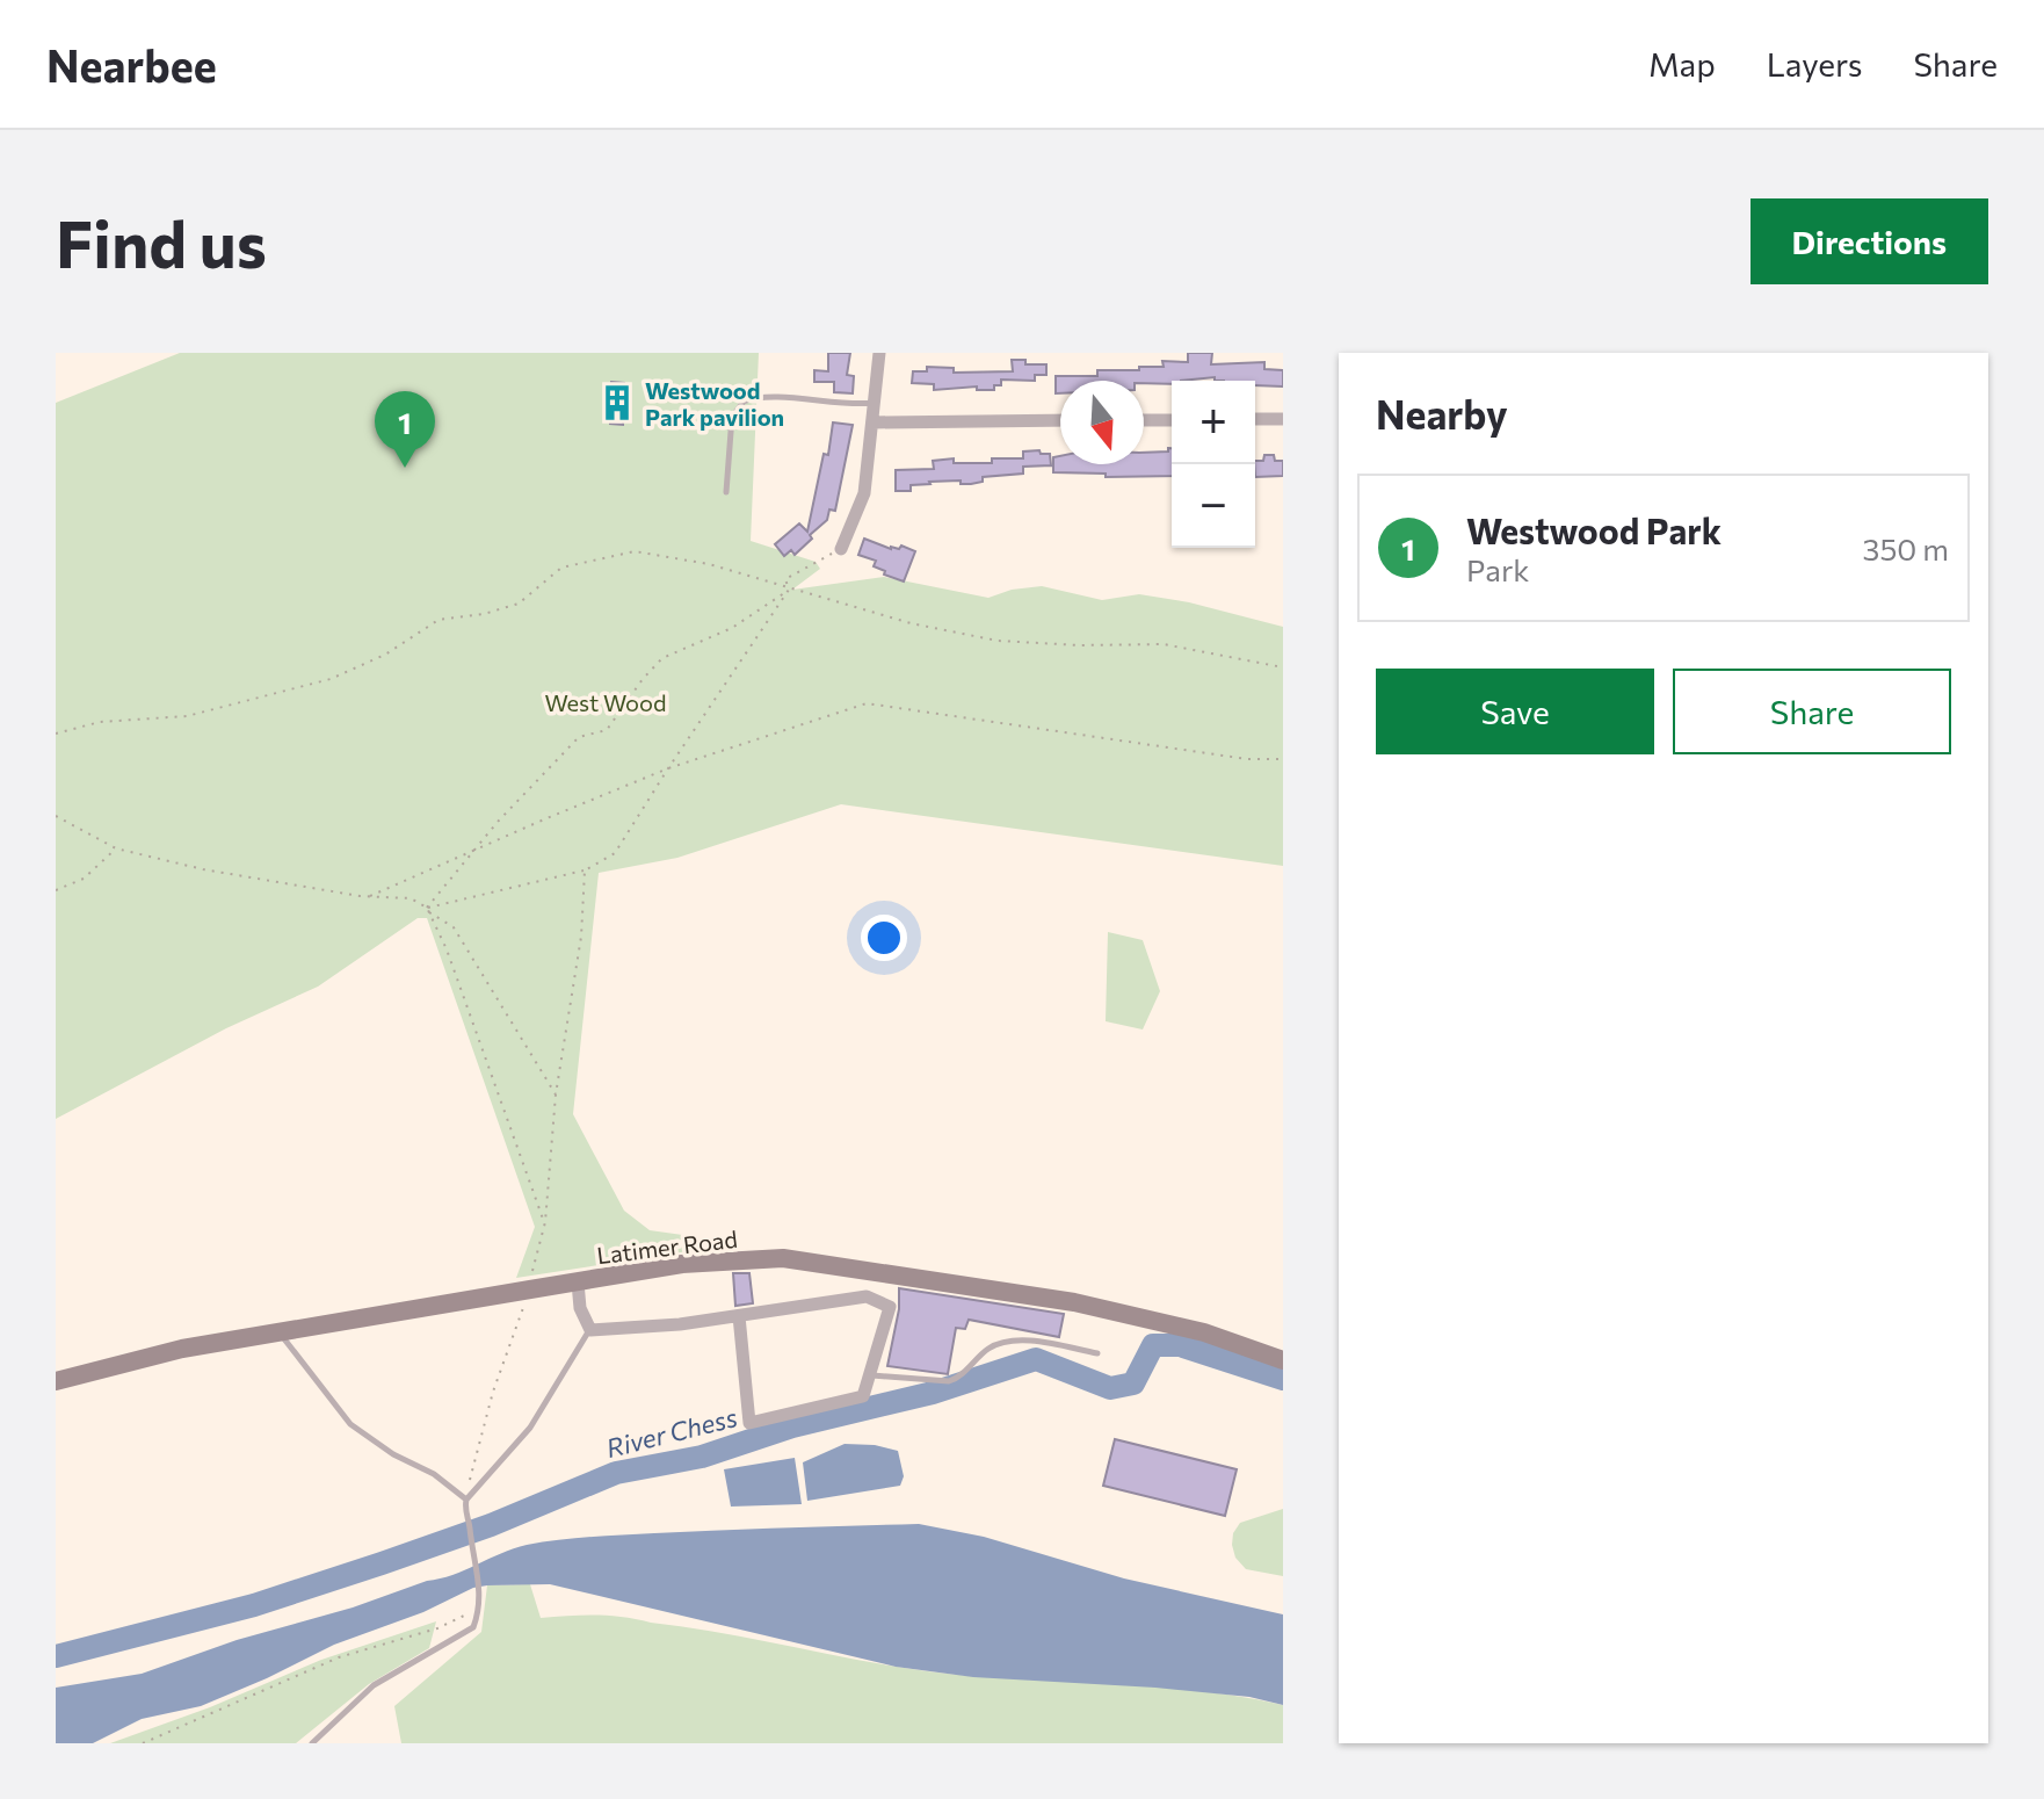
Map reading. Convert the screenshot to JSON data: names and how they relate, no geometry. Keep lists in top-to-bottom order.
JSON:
{
  "streets": {
    "street": ["Latimer Road"]
  },
  "water": ["River Chess"],
  "parks": ["West Wood"],
  "places": {
    "building": ["Westwood Park pavilion"]
  },
  "north": "bottom",
  "page": {
    "header": "Nearbee",
    "nav": ["Map", "Layers", "Share"],
    "buttons": [
      "Directions",
      ["Save", "Share"]
    ],
    "title": "Find us",
    "heading": "Nearby",
    "map_buttons": ["+", "−"],
    "pins": "1",
    "list": [
      {
        "mark": "1",
        "name": "Westwood Park",
        "note": "Park",
        "value": "350 m"
      }
    ]
  }
}
